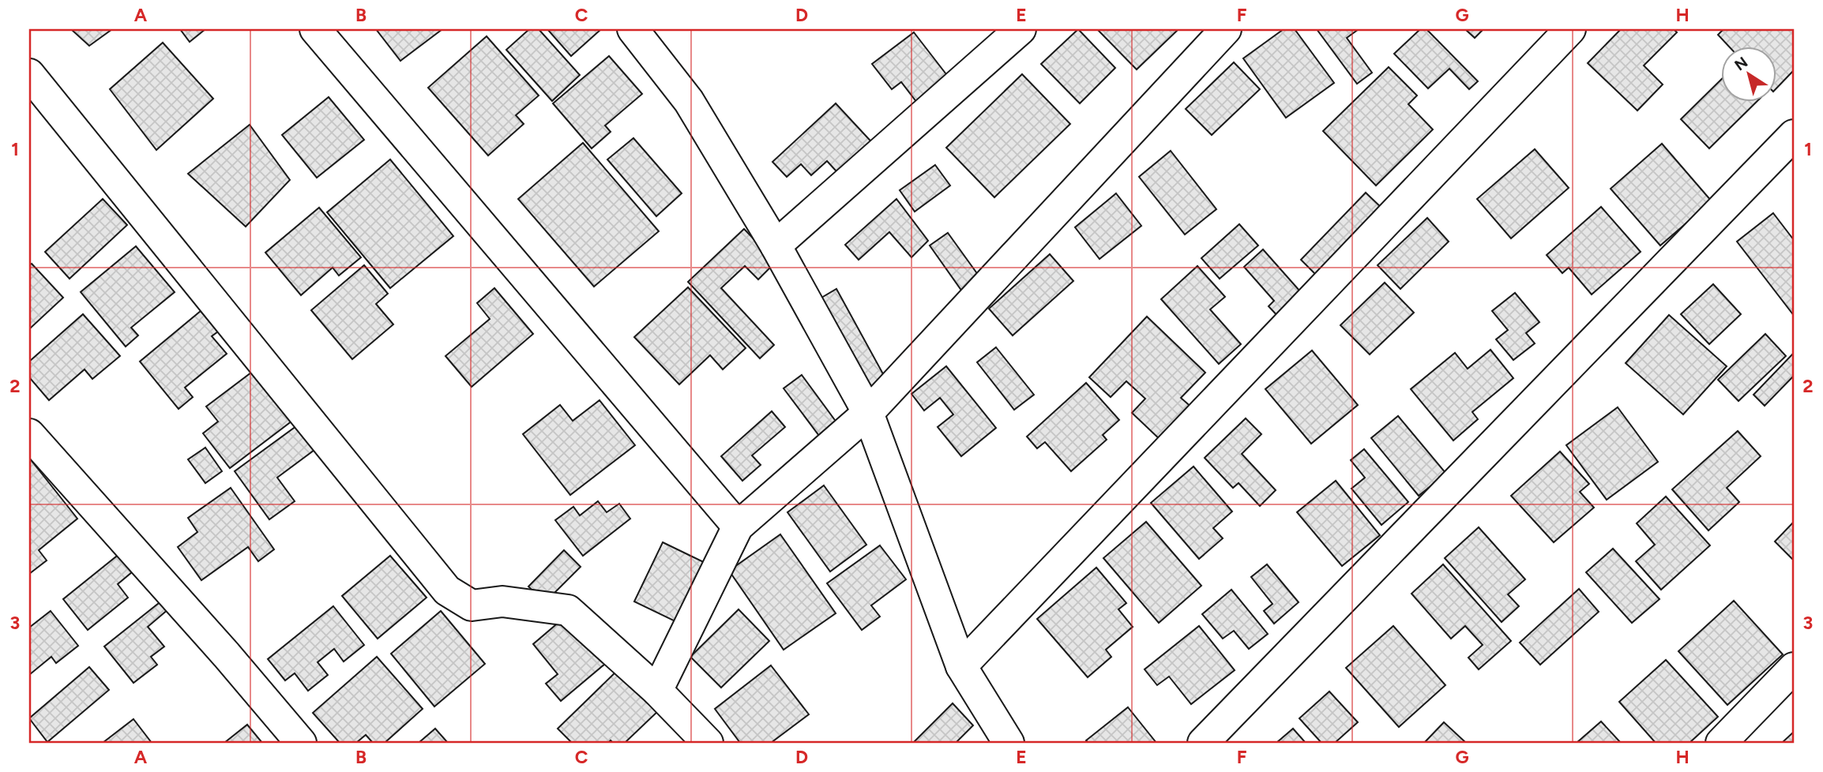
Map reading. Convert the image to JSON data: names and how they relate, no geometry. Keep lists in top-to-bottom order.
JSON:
{
  "north": "top left",
  "grid": {
    "columns": [
      "A",
      "B",
      "C",
      "D",
      "E",
      "F",
      "G",
      "H"
    ],
    "rows": ["1", "2", "3"]
  }
}
